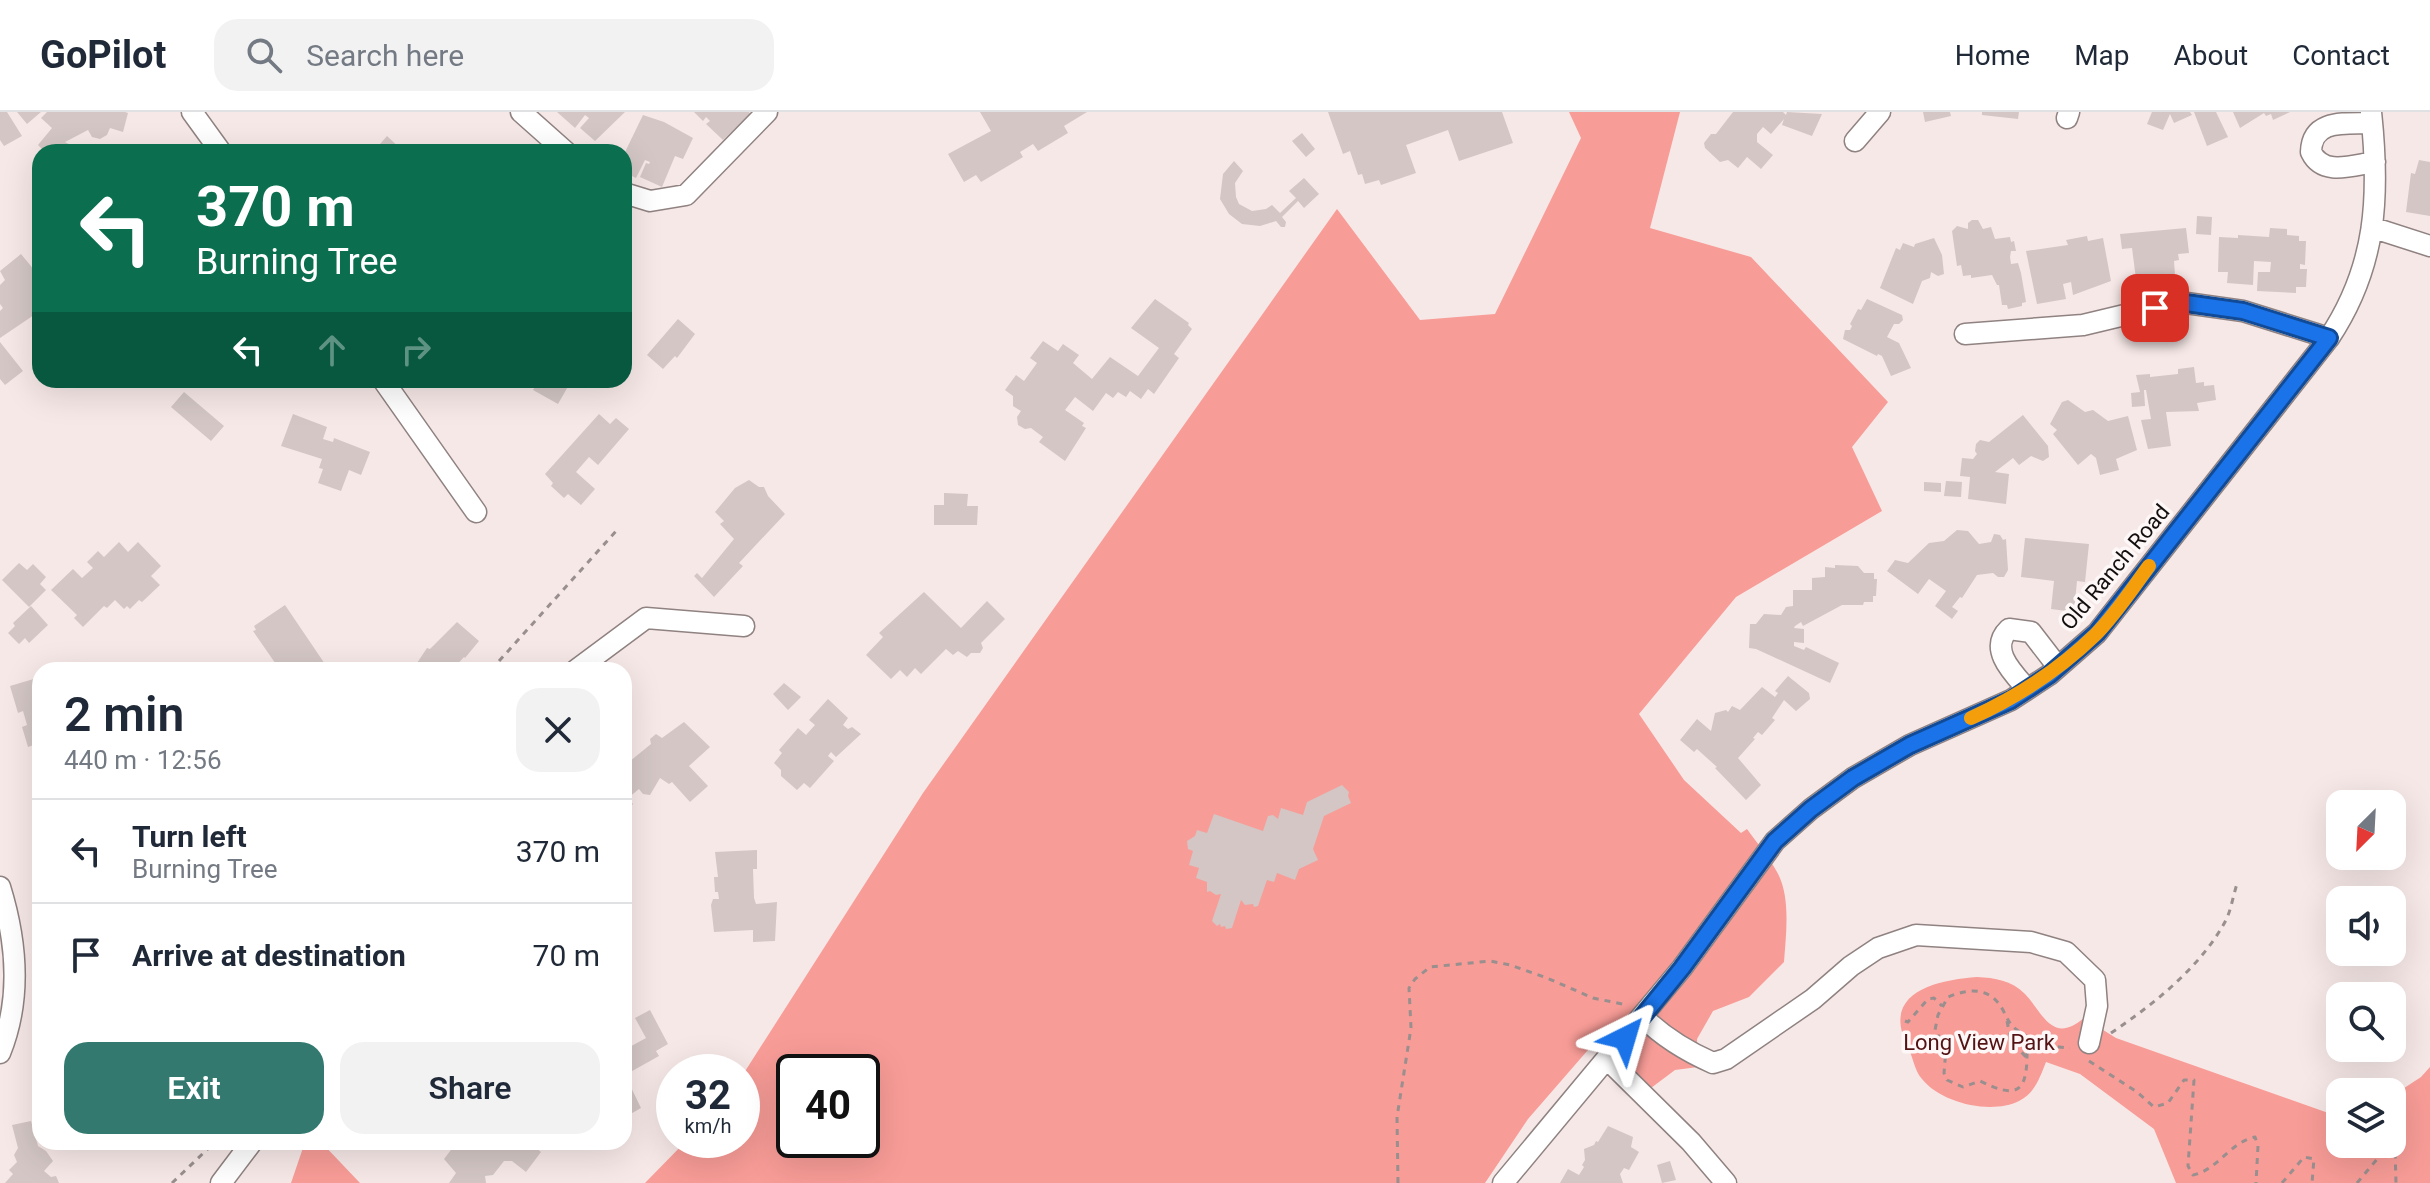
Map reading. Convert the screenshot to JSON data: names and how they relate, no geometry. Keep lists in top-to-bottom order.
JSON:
{
  "streets": {
    "street": ["Old Ranch Road"]
  },
  "parks": ["Long View Park"],
  "north": "bottom left",
  "page": {
    "header": "GoPilot",
    "search": "Search here",
    "nav": [
      "Home",
      "Map",
      "About",
      "Contact"
    ],
    "turn": ["370 m", "Burning Tree"],
    "heading": ["2 min", "440 m · 12:56"],
    "list": [
      {
        "name": "Turn left",
        "note": "Burning Tree",
        "value": "370 m"
      },
      {
        "name": "Arrive at destination",
        "value": "70 m"
      }
    ],
    "buttons": ["Exit", "Share"],
    "speed": "32 km/h",
    "limit": "40"
  }
}
